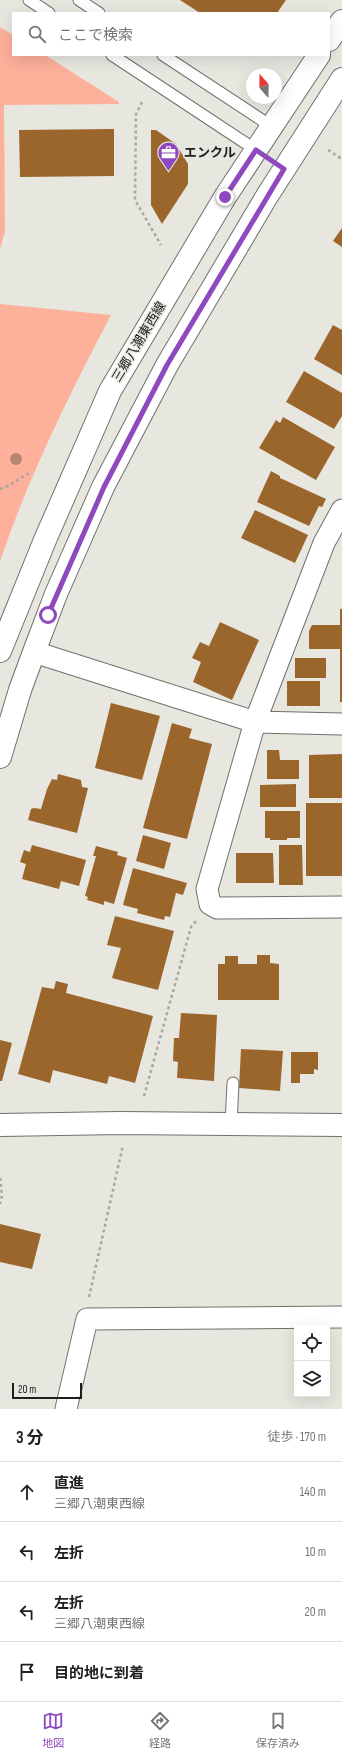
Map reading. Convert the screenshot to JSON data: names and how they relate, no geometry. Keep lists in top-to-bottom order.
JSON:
{
  "streets": {
    "street": ["三郷八潮東西線"]
  },
  "places": {
    "office": ["エンクル"]
  },
  "scale_bar": "20 m",
  "north": "top",
  "page": {
    "search": "ここで検索",
    "scale": "20 m",
    "heading": ["3 分", "徒歩 · 170 m"],
    "list": [
      ["直進", "三郷八潮東西線", "140 m"],
      ["左折", "10 m"],
      ["左折", "三郷八潮東西線", "20 m"],
      "目的地に到着"
    ],
    "nav": ["地図", "経路", "保存済み"]
  }
}
